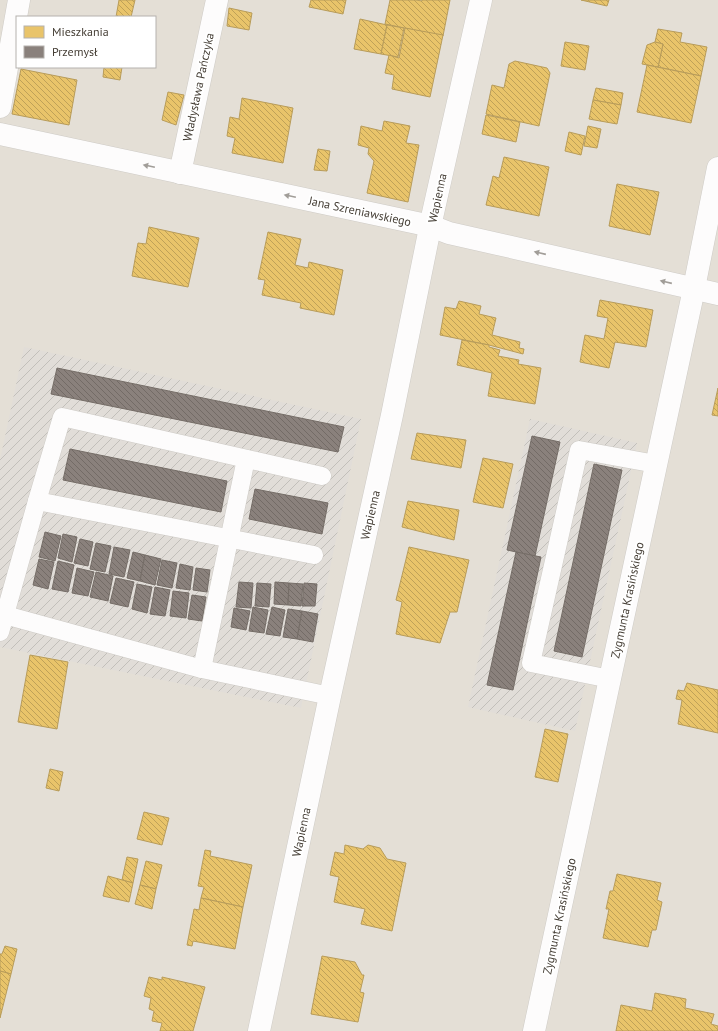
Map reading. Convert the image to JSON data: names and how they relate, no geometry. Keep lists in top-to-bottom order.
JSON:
{
  "streets": {
    "street": [
      "Władysława Pańczyka",
      "Wapienna",
      "Jana Szreniawskiego",
      "Zygmunta Krasińskiego"
    ]
  },
  "crossings": [
    ["Władysława Pańczyka", "Jana Szreniawskiego"],
    ["Wapienna", "Jana Szreniawskiego"],
    ["Jana Szreniawskiego", "Zygmunta Krasińskiego"]
  ],
  "one_way": ["Jana Szreniawskiego"],
  "legend": ["Mieszkania", "Przemysł"]
}
